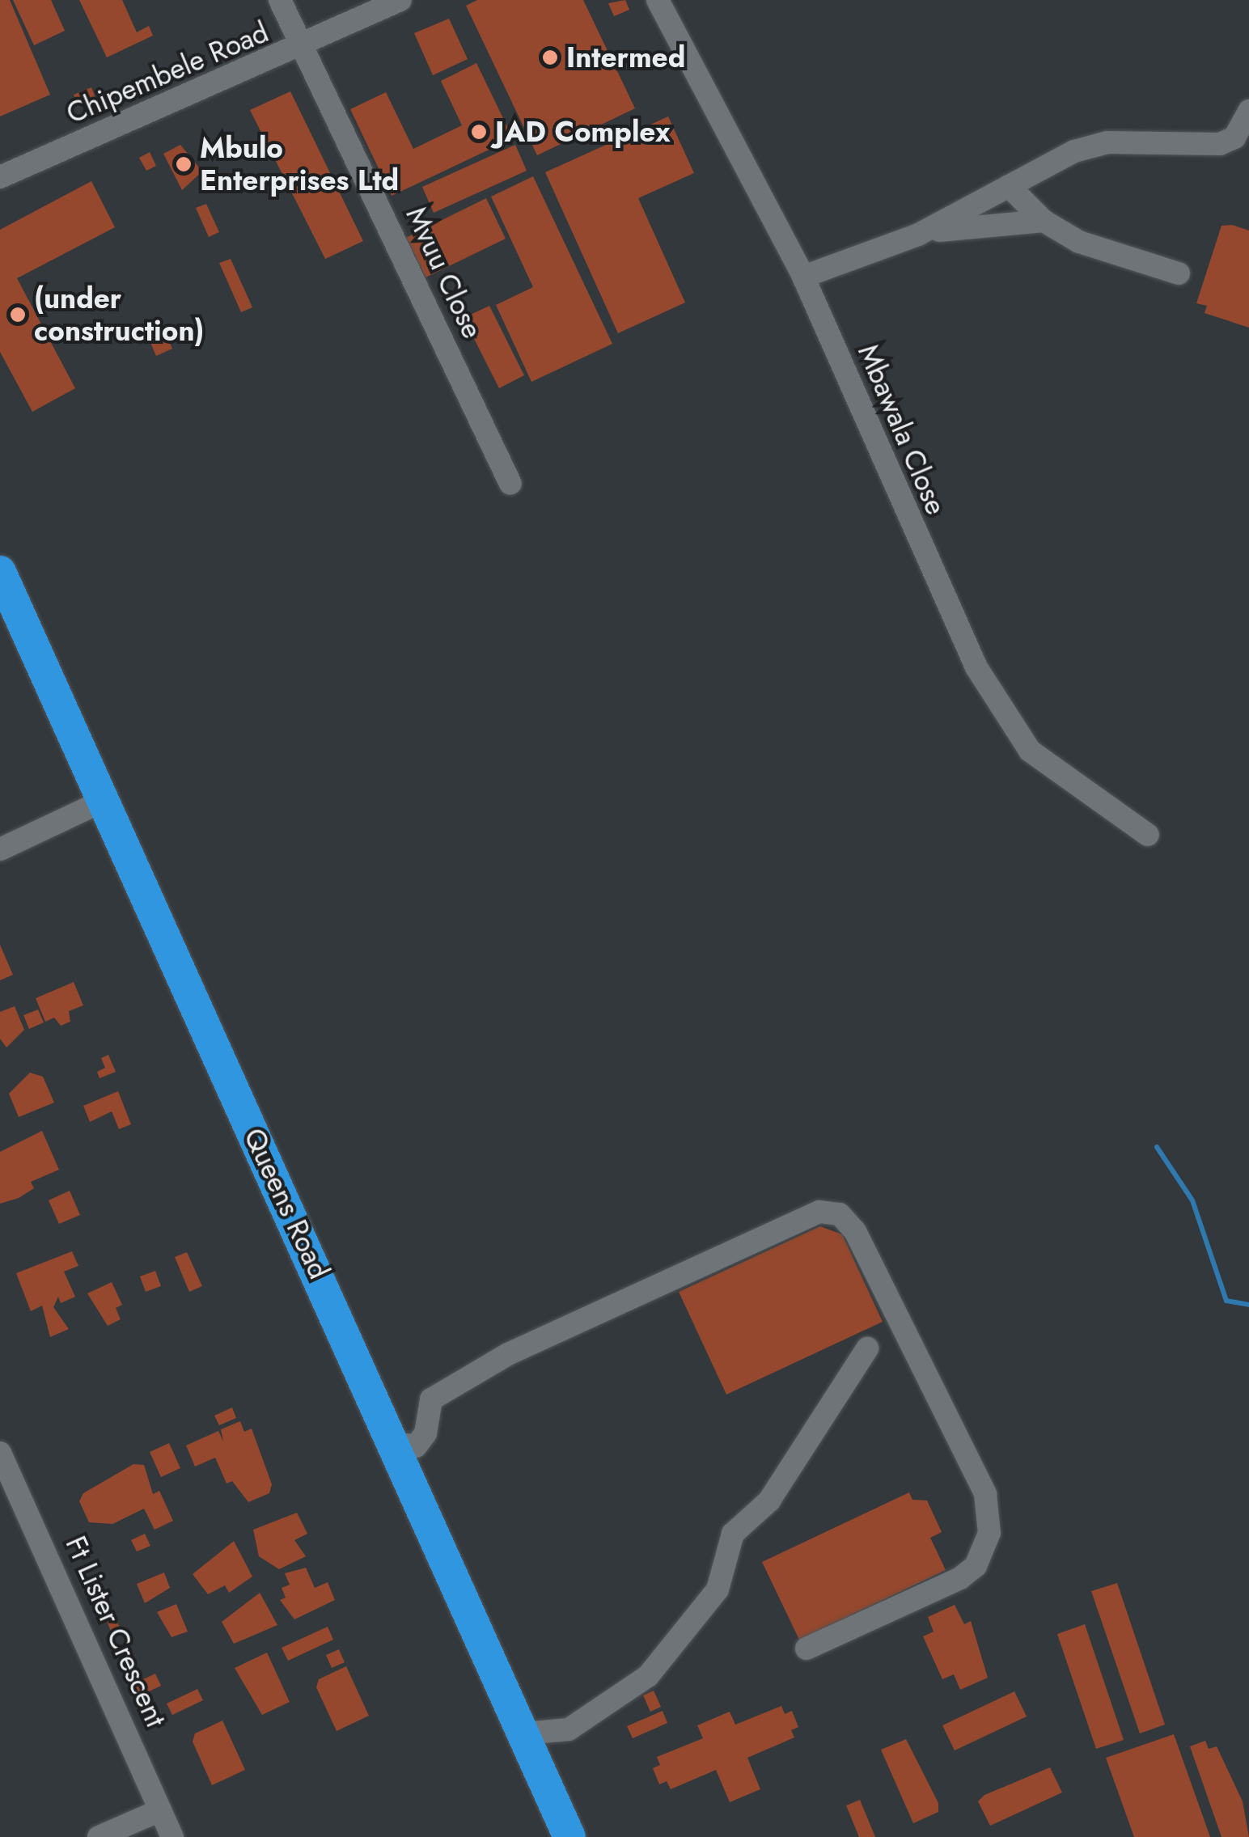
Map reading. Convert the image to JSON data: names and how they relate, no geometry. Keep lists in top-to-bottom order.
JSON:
{
  "streets": {
    "highway": ["Queens Road"],
    "street": [
      "Chipembele Road",
      "Mvuu Close",
      "Mbawala Close",
      "Ft Lister Crescent"
    ]
  },
  "crossings": [
    ["Chipembele Road", "Mvuu Close"]
  ],
  "places": [
    "Intermed",
    "JAD Complex",
    "Mbulo Enterprises Ltd",
    "(under construction)"
  ]
}
